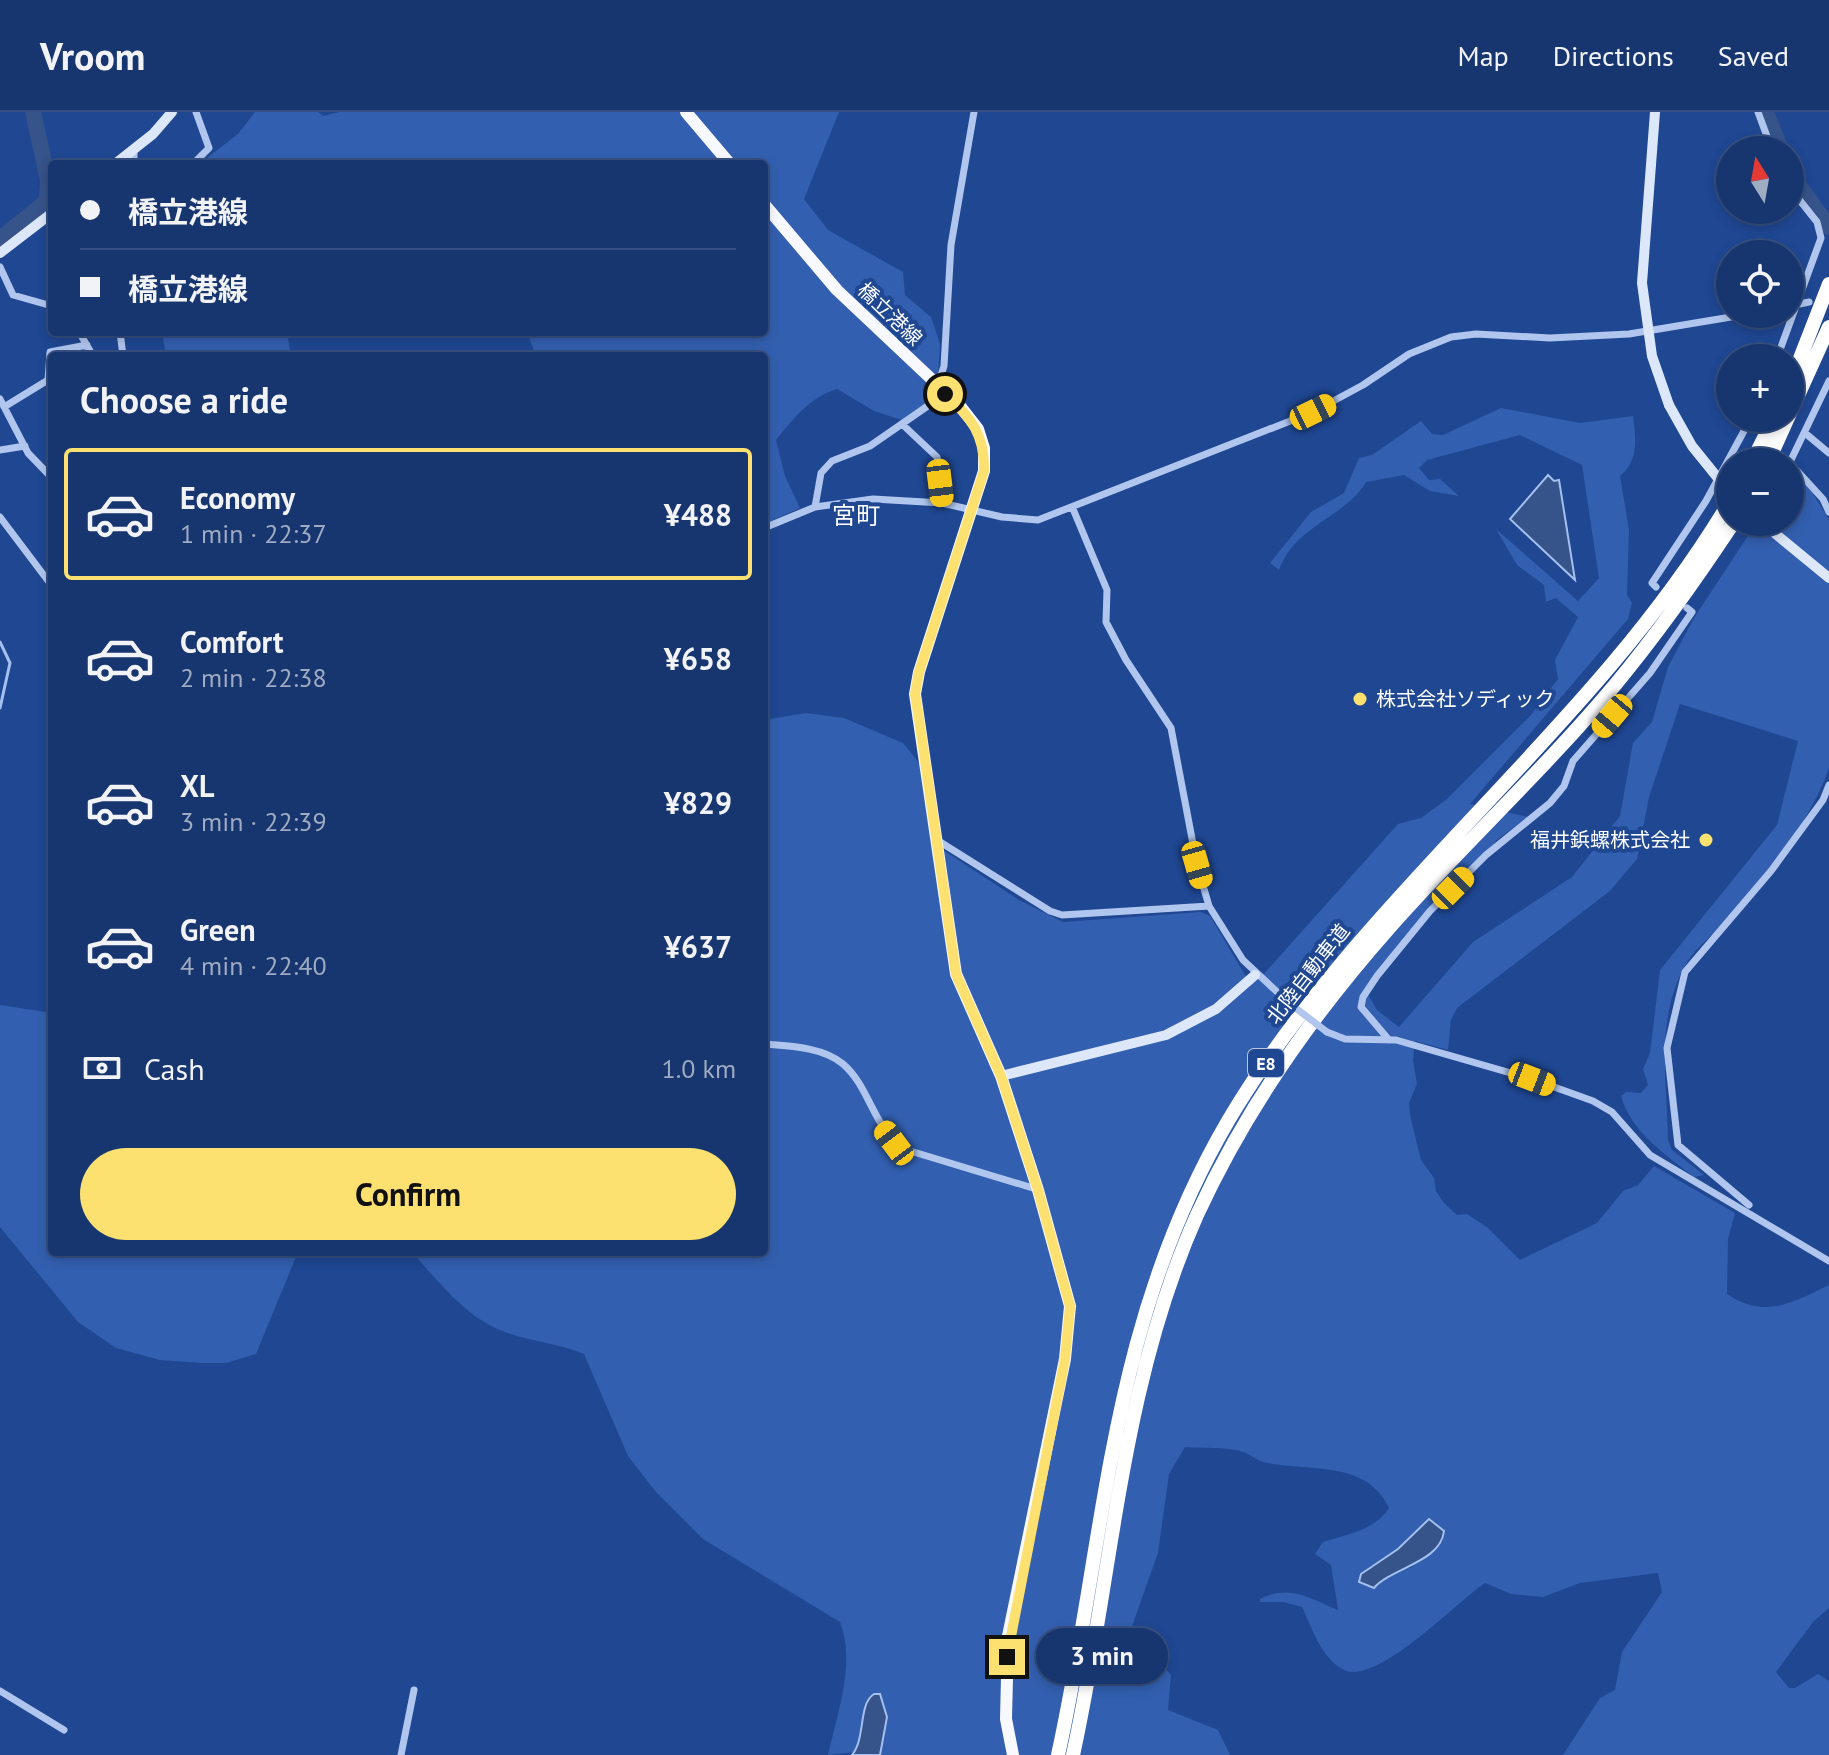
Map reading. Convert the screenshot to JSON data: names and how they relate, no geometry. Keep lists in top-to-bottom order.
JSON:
{
  "streets": {
    "highway": ["北陸自動車道", "E8"],
    "main road": ["橋立港線"]
  },
  "districts": ["宮町"],
  "places": ["株式会社ソディック", "福井鋲螺株式会社"],
  "north": "top",
  "page": {
    "header": "Vroom",
    "nav": ["Map", "Directions", "Saved"],
    "map_buttons": ["+", "−"],
    "banner": ["橋立港線", "橋立港線"],
    "heading": "Choose a ride",
    "list": [
      {
        "name": "Economy",
        "note": "1 min · 22:37",
        "value": "¥488"
      },
      {
        "name": "Comfort",
        "note": "2 min · 22:38",
        "value": "¥658"
      },
      {
        "name": "XL",
        "note": "3 min · 22:39",
        "value": "¥829"
      },
      {
        "name": "Green",
        "note": "4 min · 22:40",
        "value": "¥637"
      }
    ],
    "pay": ["Cash", "1.0 km"],
    "buttons": "Confirm",
    "bubble": "3 min"
  }
}
